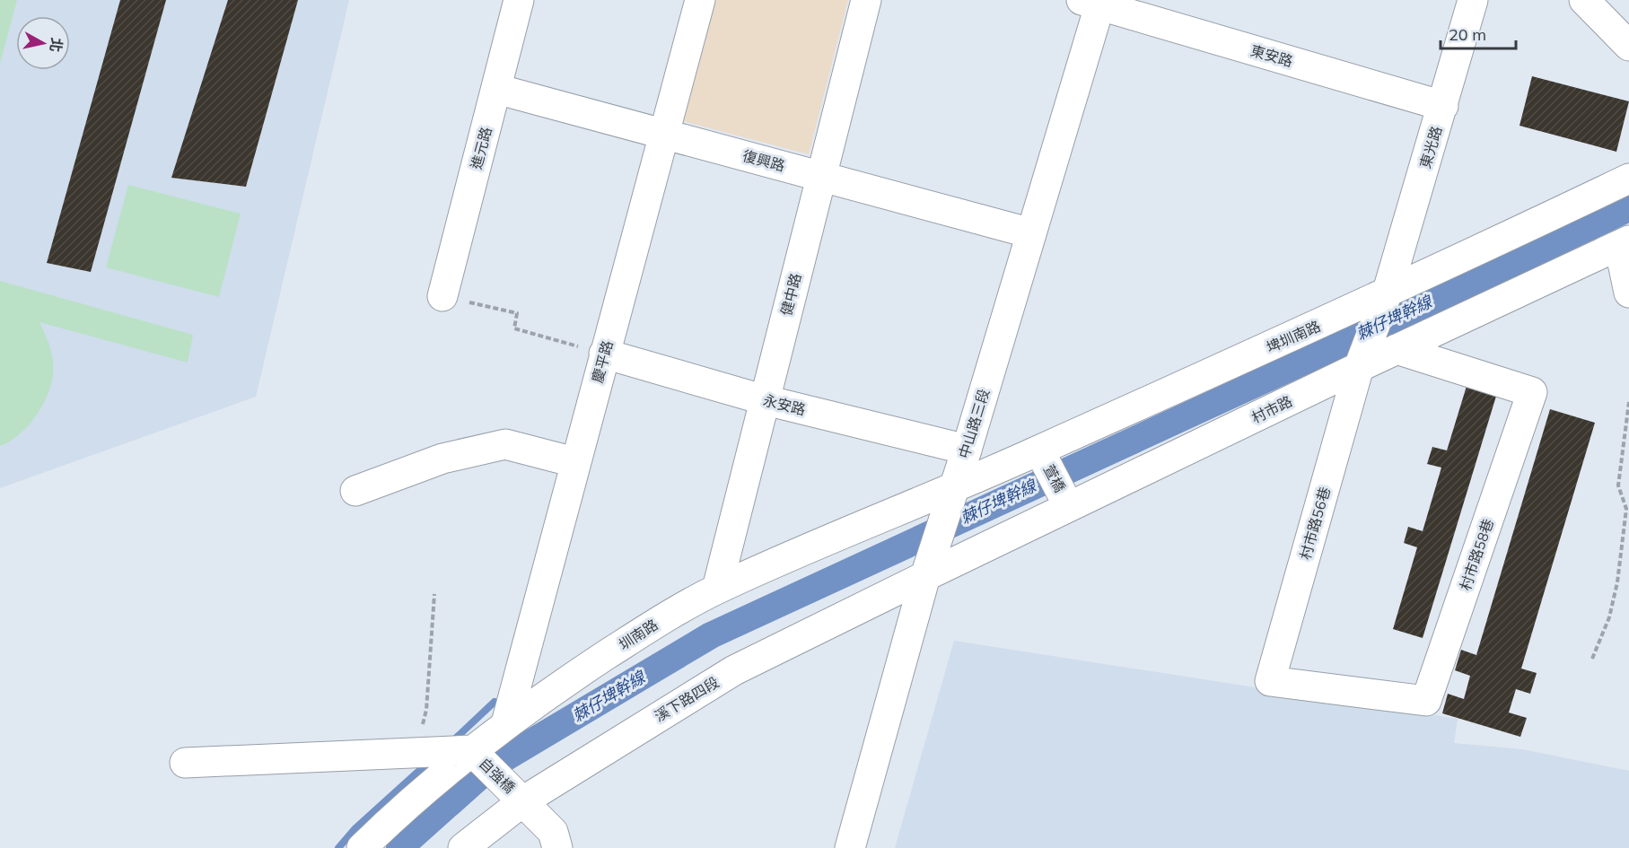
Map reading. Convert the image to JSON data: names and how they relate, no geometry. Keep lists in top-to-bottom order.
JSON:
{
  "streets": {
    "street": [
      "東安路",
      "東光路",
      "進元路",
      "復興路",
      "健中路",
      "埤圳南路",
      "慶平路",
      "永安路",
      "村市路",
      "中山路三段",
      "萱橋",
      "村市路56巷",
      "村市路58巷",
      "圳南路",
      "溪下路四段",
      "自強橋"
    ]
  },
  "crossings": [
    ["東安路", "東光路"],
    ["東安路", "中山路三段"],
    ["東光路", "埤圳南路"],
    ["東光路", "村市路"],
    ["東光路", "村市路56巷"],
    ["進元路", "復興路"],
    ["復興路", "健中路"],
    ["復興路", "慶平路"],
    ["復興路", "中山路三段"],
    ["健中路", "永安路"],
    ["健中路", "圳南路"],
    ["埤圳南路", "中山路三段"],
    ["埤圳南路", "萱橋"],
    ["埤圳南路", "圳南路"],
    ["慶平路", "永安路"],
    ["慶平路", "圳南路"],
    ["永安路", "中山路三段"],
    ["村市路", "中山路三段"],
    ["村市路", "萱橋"],
    ["村市路", "村市路56巷"],
    ["村市路", "村市路58巷"],
    ["村市路", "溪下路四段"],
    ["中山路三段", "圳南路"],
    ["中山路三段", "溪下路四段"],
    ["村市路56巷", "村市路58巷"],
    ["圳南路", "自強橋"],
    ["溪下路四段", "自強橋"]
  ],
  "water": ["棘仔埤幹線"],
  "scale_bar": "20 m",
  "north": "right"
}
